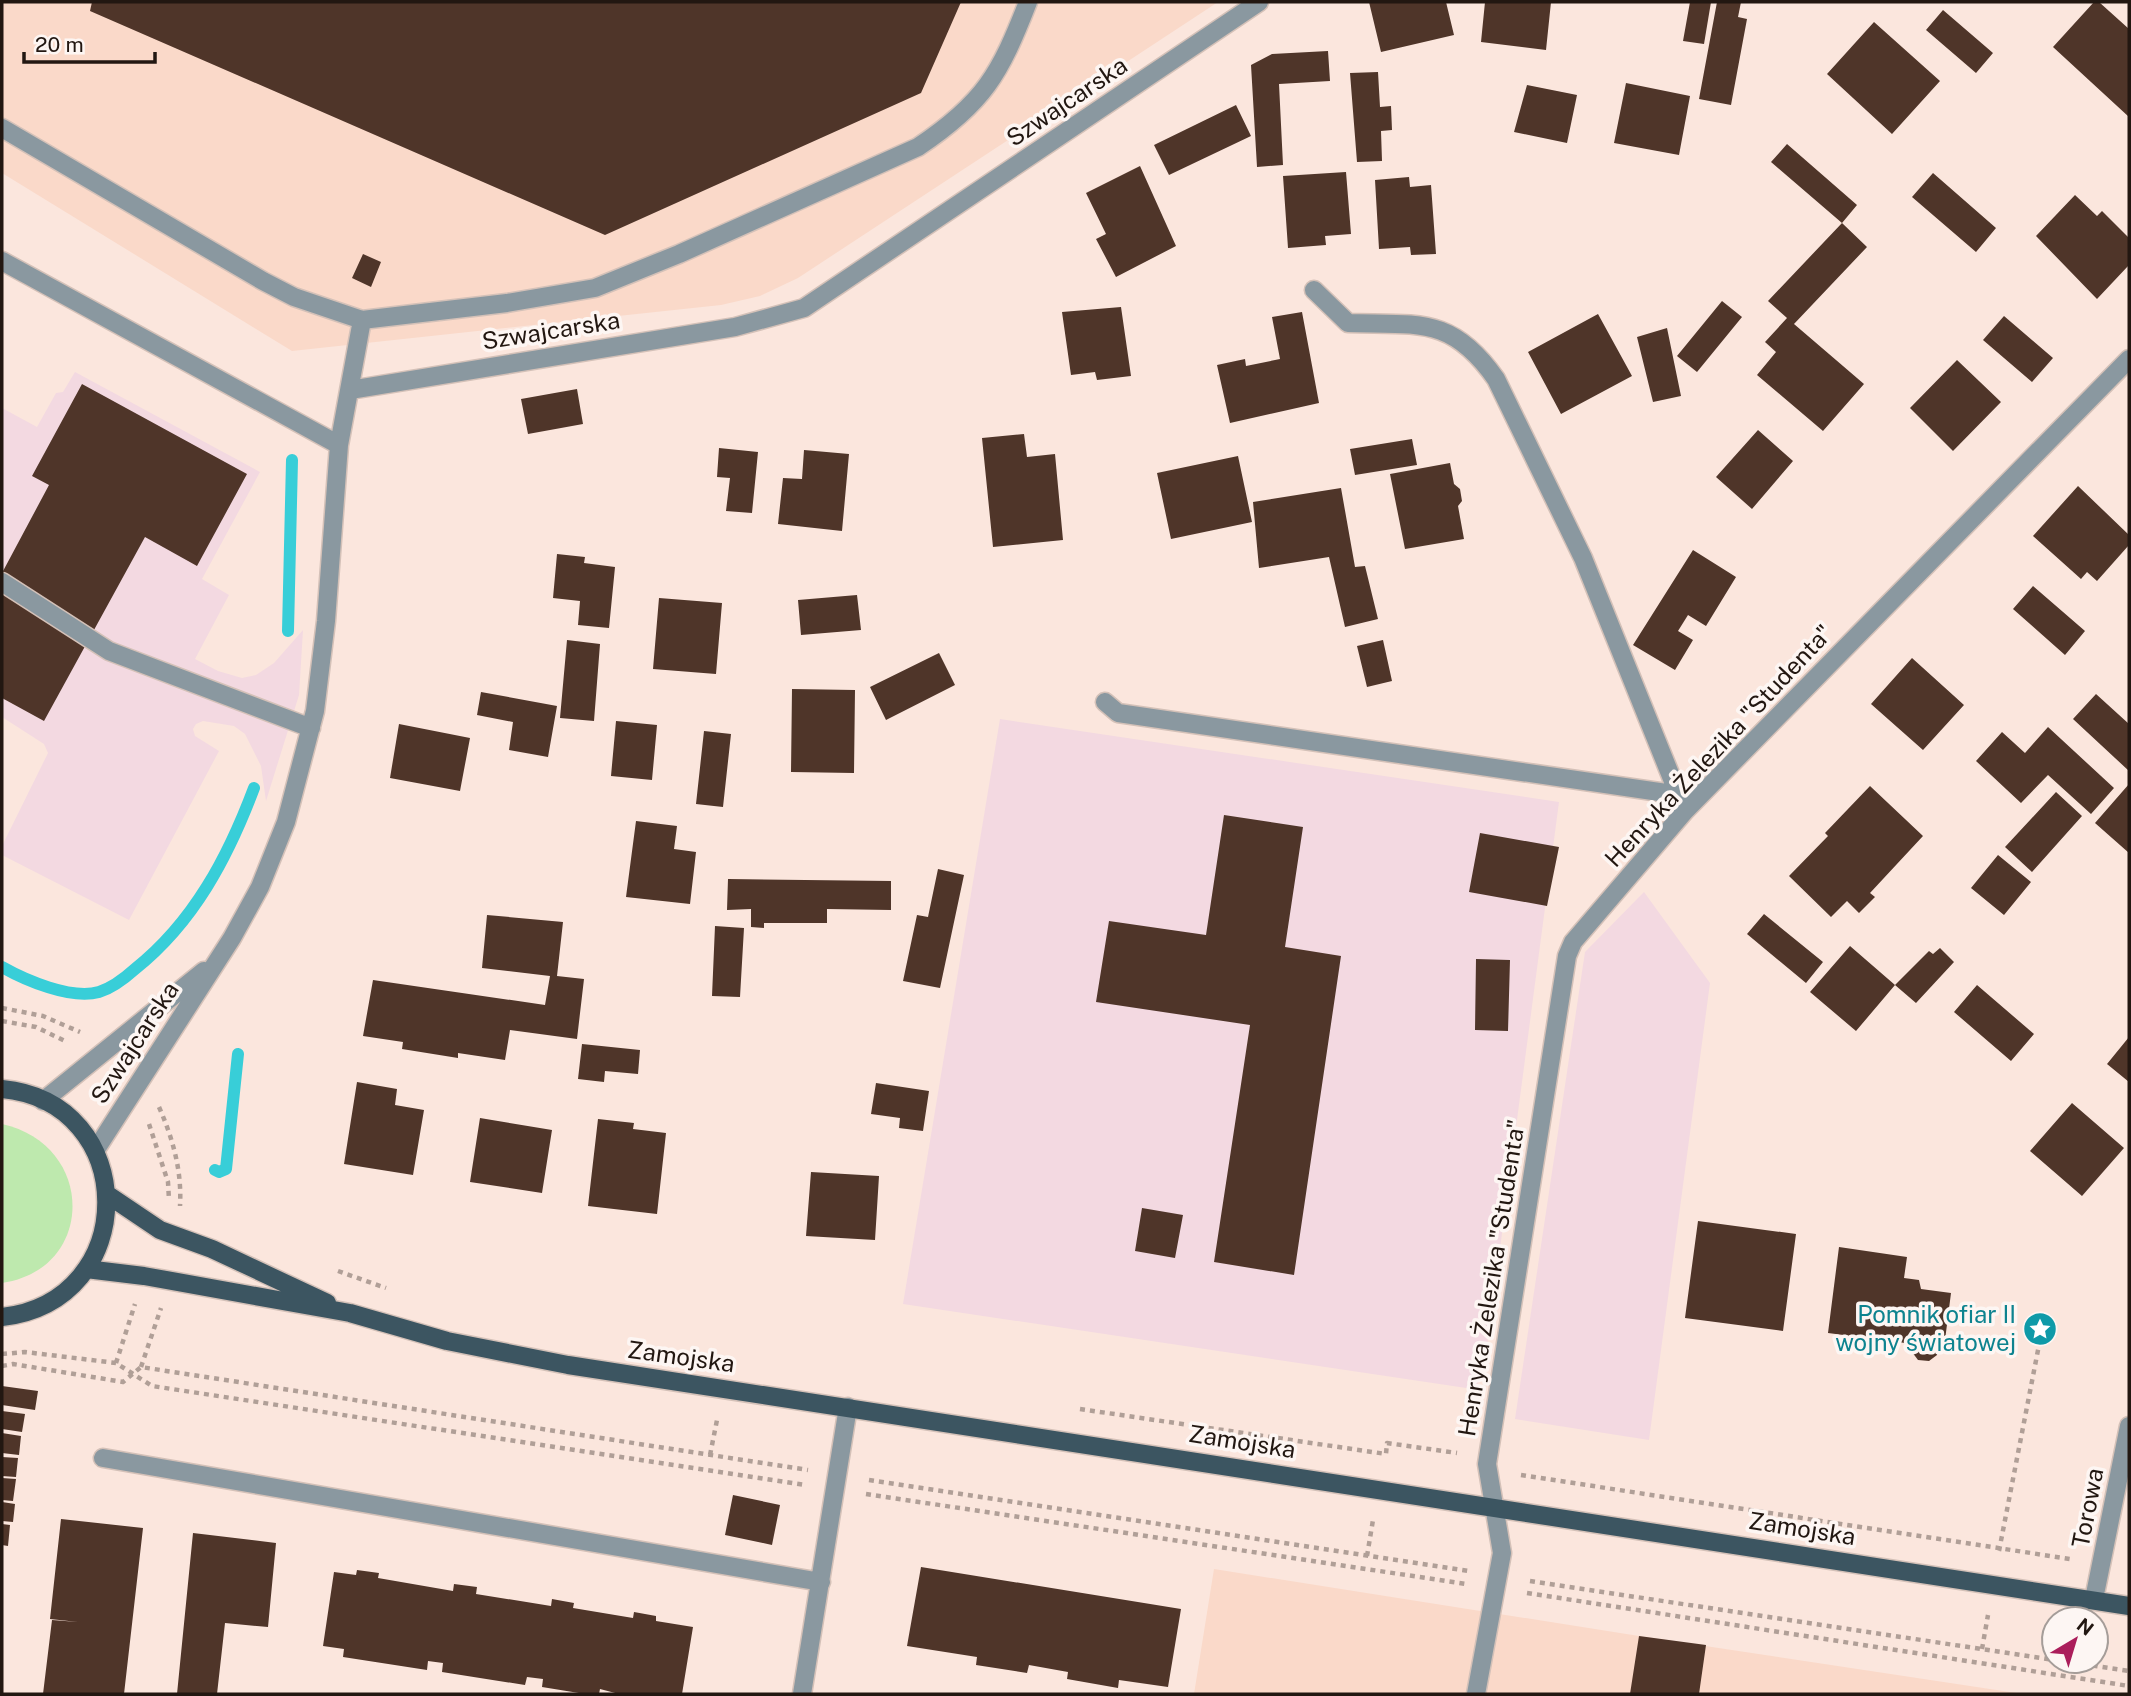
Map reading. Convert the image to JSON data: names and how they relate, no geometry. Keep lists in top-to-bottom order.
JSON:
{
  "streets": {
    "main road": ["Zamojska"],
    "street": ["Szwajcarska", "Henryka Żelezika \"Studenta\"", "Torowa"]
  },
  "crossings": [
    ["Henryka Żelezika \"Studenta\"", "Zamojska"],
    ["Zamojska", "Torowa"]
  ],
  "places": {
    "place": ["Pomnik ofiar II wojny światowej"]
  },
  "scale_bar": "20 m",
  "north": "top right"
}
